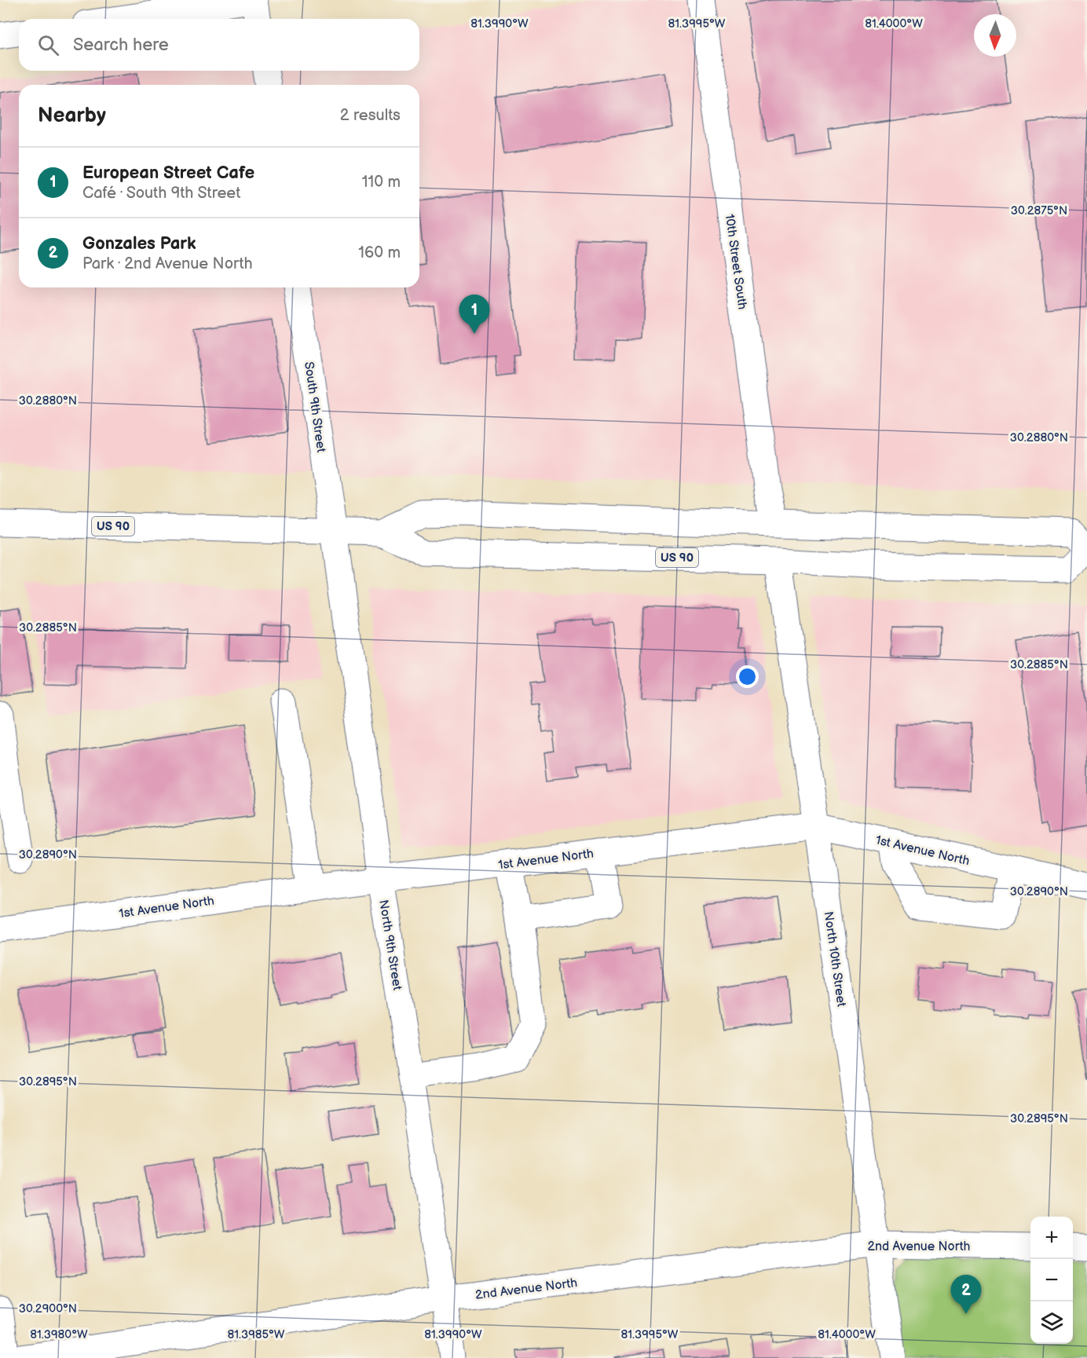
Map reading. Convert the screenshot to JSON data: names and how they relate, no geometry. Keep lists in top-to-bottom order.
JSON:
{
  "streets": {
    "main road": [
      "10th Street South",
      "South 9th Street",
      "US 90",
      "1st Avenue North",
      "North 9th Street",
      "North 10th Street",
      "2nd Avenue North"
    ]
  },
  "crossings": [
    ["10th Street South", "US 90"],
    ["South 9th Street", "US 90"],
    ["South 9th Street", "North 9th Street"],
    ["US 90", "North 9th Street"],
    ["US 90", "North 10th Street"],
    ["1st Avenue North", "North 9th Street"],
    ["1st Avenue North", "North 10th Street"],
    ["North 9th Street", "2nd Avenue North"],
    ["North 10th Street", "2nd Avenue North"]
  ],
  "north": "bottom",
  "page": {
    "search": "Search here",
    "heading": ["Nearby", "2 results"],
    "list": [
      {
        "mark": "1",
        "name": "European Street Cafe",
        "note": "Café · South 9th Street",
        "value": "110 m"
      },
      {
        "mark": "2",
        "name": "Gonzales Park",
        "note": "Park · 2nd Avenue North",
        "value": "160 m"
      }
    ],
    "pins": ["1", "2"],
    "map_buttons": ["+", "−"]
  },
  "coordinates": [
    "81.3990°W",
    "81.3995°W",
    "81.4000°W",
    "30.2875°N",
    "30.2880°N",
    "30.2885°N",
    "30.2890°N",
    "30.2895°N",
    "30.2900°N",
    "81.3980°W",
    "81.3985°W"
  ]
}
